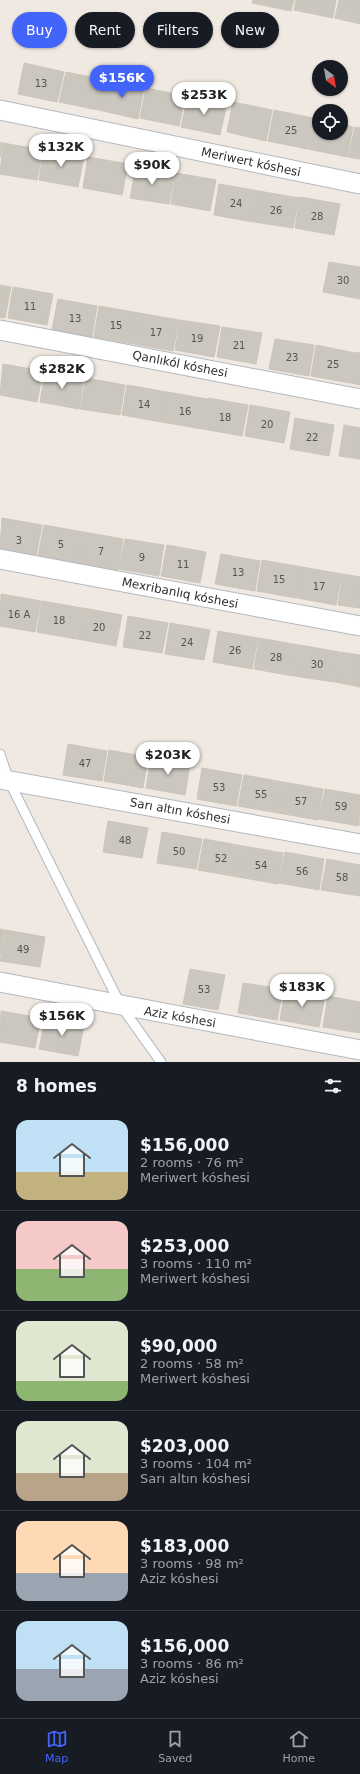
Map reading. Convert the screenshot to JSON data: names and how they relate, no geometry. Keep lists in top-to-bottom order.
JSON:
{
  "streets": {
    "street": [
      "Meriwert kóshesi",
      "Qanlıkól kóshesi",
      "Mexribanlıq kóshesi",
      "Sarı altın kóshesi",
      "Aziz kóshesi"
    ]
  },
  "house_numbers": [
    "13",
    "25",
    "24",
    "26",
    "28",
    "30",
    "11",
    "13",
    "15",
    "17",
    "19",
    "21",
    "23",
    "25",
    "14",
    "16",
    "18",
    "20",
    "22",
    "3",
    "5",
    "7",
    "9",
    "11",
    "13",
    "15",
    "17",
    "16 А",
    "18",
    "20",
    "22",
    "24",
    "26",
    "28",
    "30",
    "47",
    "53",
    "55",
    "57",
    "59",
    "48",
    "50",
    "52",
    "54",
    "56",
    "58",
    "49",
    "53"
  ],
  "north": "bottom right",
  "page": {
    "chip": [
      "Buy",
      "Rent",
      "Filters",
      "New"
    ],
    "price": [
      "$156K",
      "$253K",
      "$132K",
      "$90K",
      "$282K",
      "$203K",
      "$183K",
      "$156K"
    ],
    "heading": "8 homes",
    "list": [
      {
        "name": "$156,000",
        "note": "2 rooms · 76 m² · Meriwert kóshesi"
      },
      {
        "name": "$253,000",
        "note": "3 rooms · 110 m² · Meriwert kóshesi"
      },
      {
        "name": "$90,000",
        "note": "2 rooms · 58 m² · Meriwert kóshesi"
      },
      {
        "name": "$203,000",
        "note": "3 rooms · 104 m² · Sarı altın kóshesi"
      },
      {
        "name": "$183,000",
        "note": "3 rooms · 98 m² · Aziz kóshesi"
      },
      {
        "name": "$156,000",
        "note": "3 rooms · 86 m² · Aziz kóshesi"
      }
    ],
    "tabs": ["Map", "Saved", "Home"]
  }
}
